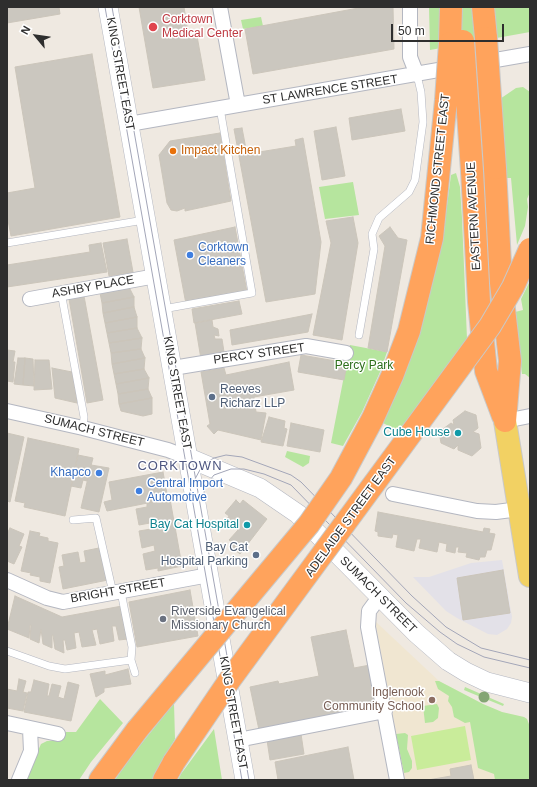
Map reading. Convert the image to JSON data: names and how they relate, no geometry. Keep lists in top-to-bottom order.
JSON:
{
  "streets": {
    "highway": ["RICHMOND STREET EAST", "EASTERN AVENUE", "ADELAIDE STREET EAST"],
    "main road": ["KING STREET EAST", "SUMACH STREET"],
    "street": [
      "ST LAWRENCE STREET",
      "ASHBY PLACE",
      "PERCY STREET",
      "BRIGHT STREET"
    ]
  },
  "crossings": [
    ["KING STREET EAST", "ST LAWRENCE STREET"],
    ["KING STREET EAST", "ASHBY PLACE"],
    ["KING STREET EAST", "PERCY STREET"],
    ["KING STREET EAST", "SUMACH STREET"],
    ["KING STREET EAST", "BRIGHT STREET"]
  ],
  "districts": ["CORKTOWN"],
  "parks": ["Percy Park"],
  "places": [
    "Corktown Medical Center",
    "Impact Kitchen",
    "Corktown Cleaners",
    "Reeves Richarz LLP",
    "Cube House",
    "Khapco",
    "Central Import Automotive",
    "Bay Cat Hospital",
    "Bay Cat Hospital Parking",
    "Riverside Evangelical Missionary Church",
    "Inglenook Community School"
  ],
  "scale_bar": "50 m",
  "north": "top left"
}
